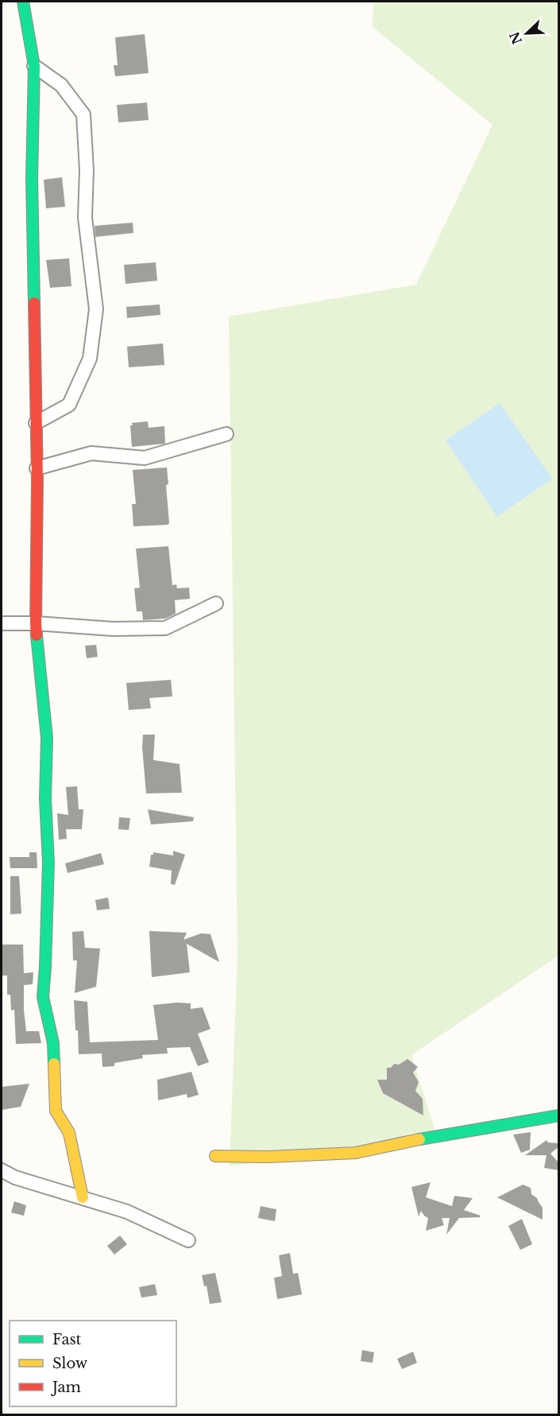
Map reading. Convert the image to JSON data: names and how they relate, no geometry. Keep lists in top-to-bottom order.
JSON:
{
  "legend": ["Fast", "Slow", "Jam"],
  "north": "bottom left"
}
